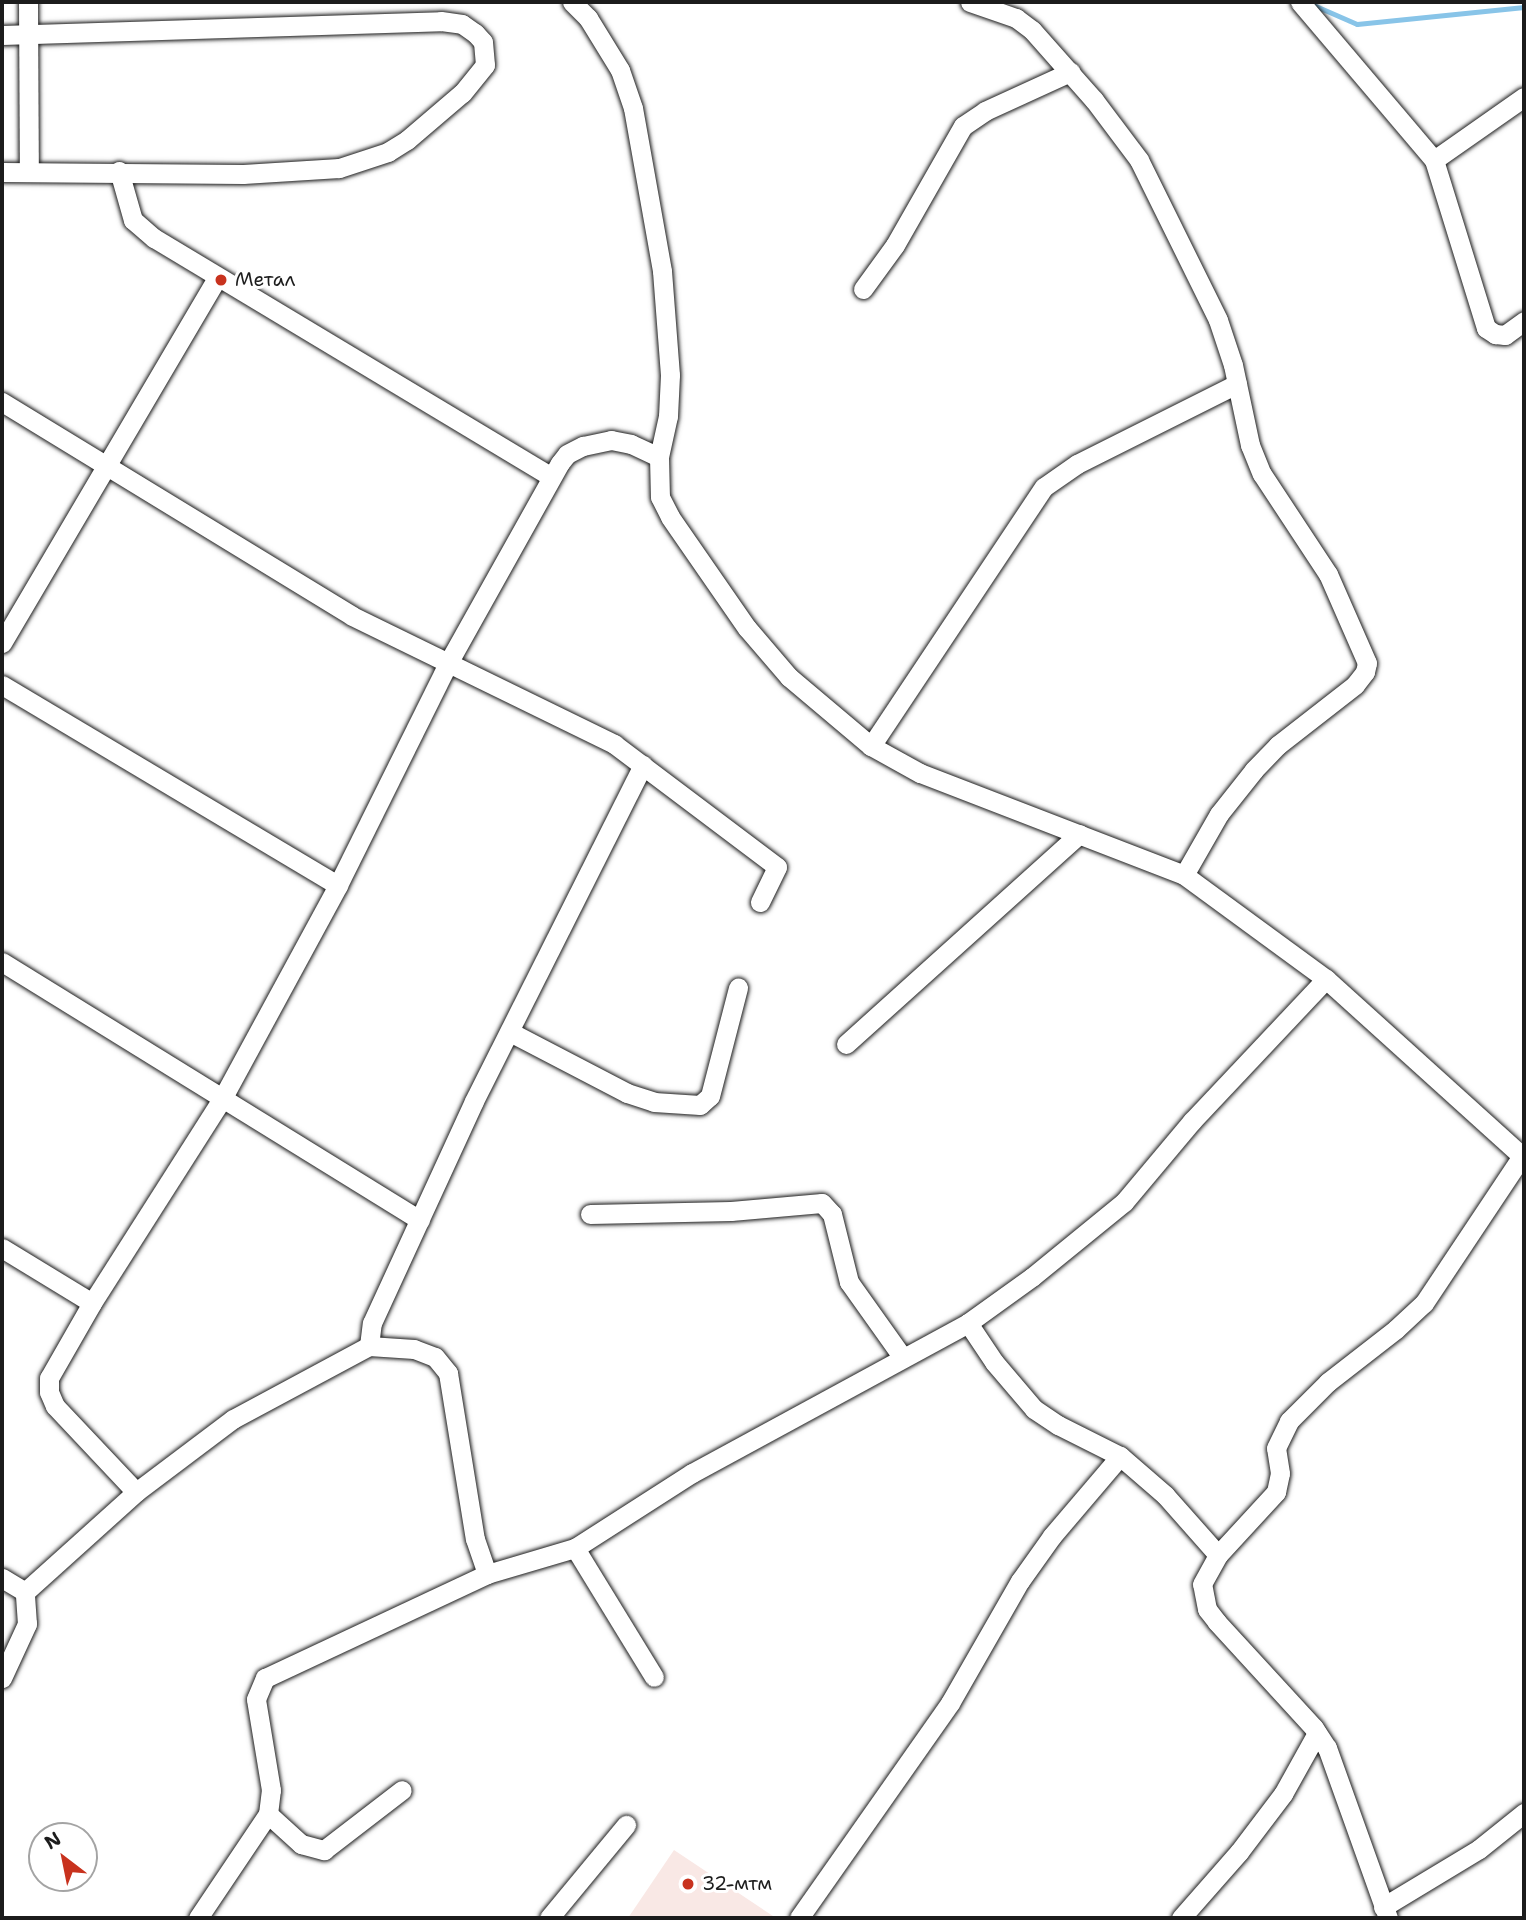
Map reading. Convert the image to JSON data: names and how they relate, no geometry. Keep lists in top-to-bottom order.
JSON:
{
  "places": ["Метал", "32-мтм"],
  "north": "top left"
}
